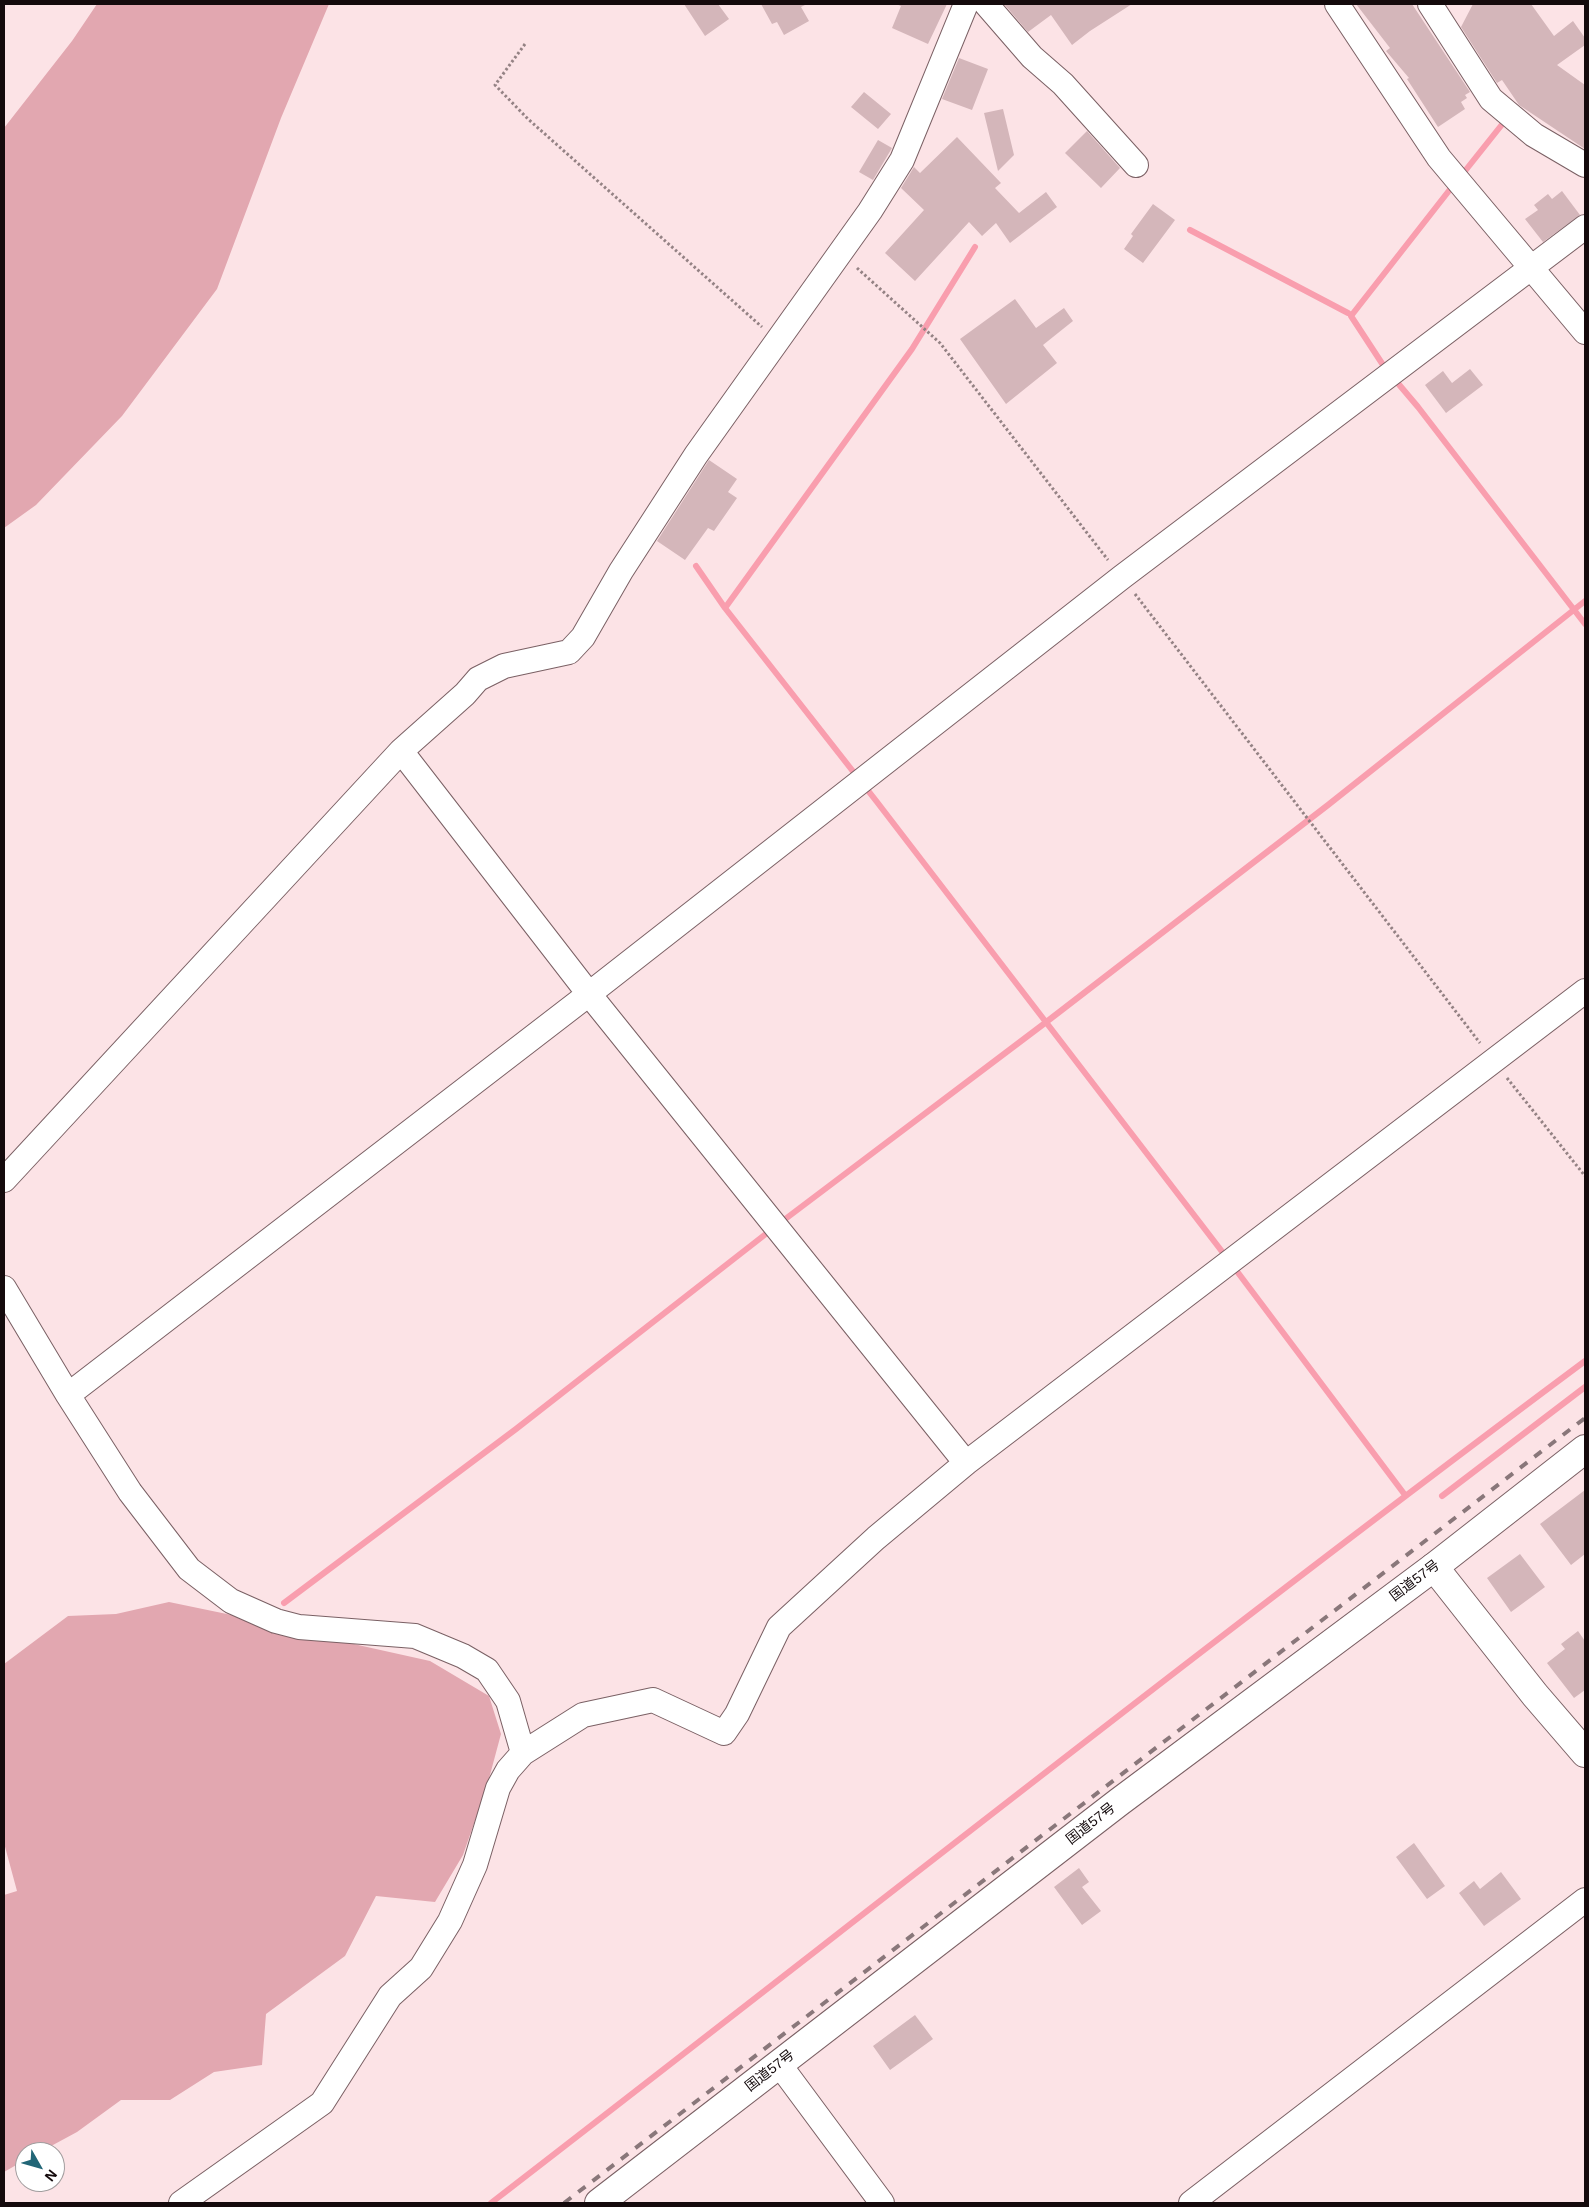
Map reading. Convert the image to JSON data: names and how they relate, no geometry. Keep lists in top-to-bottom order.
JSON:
{
  "streets": {
    "main road": ["国道57号"]
  },
  "north": "bottom right"
}
